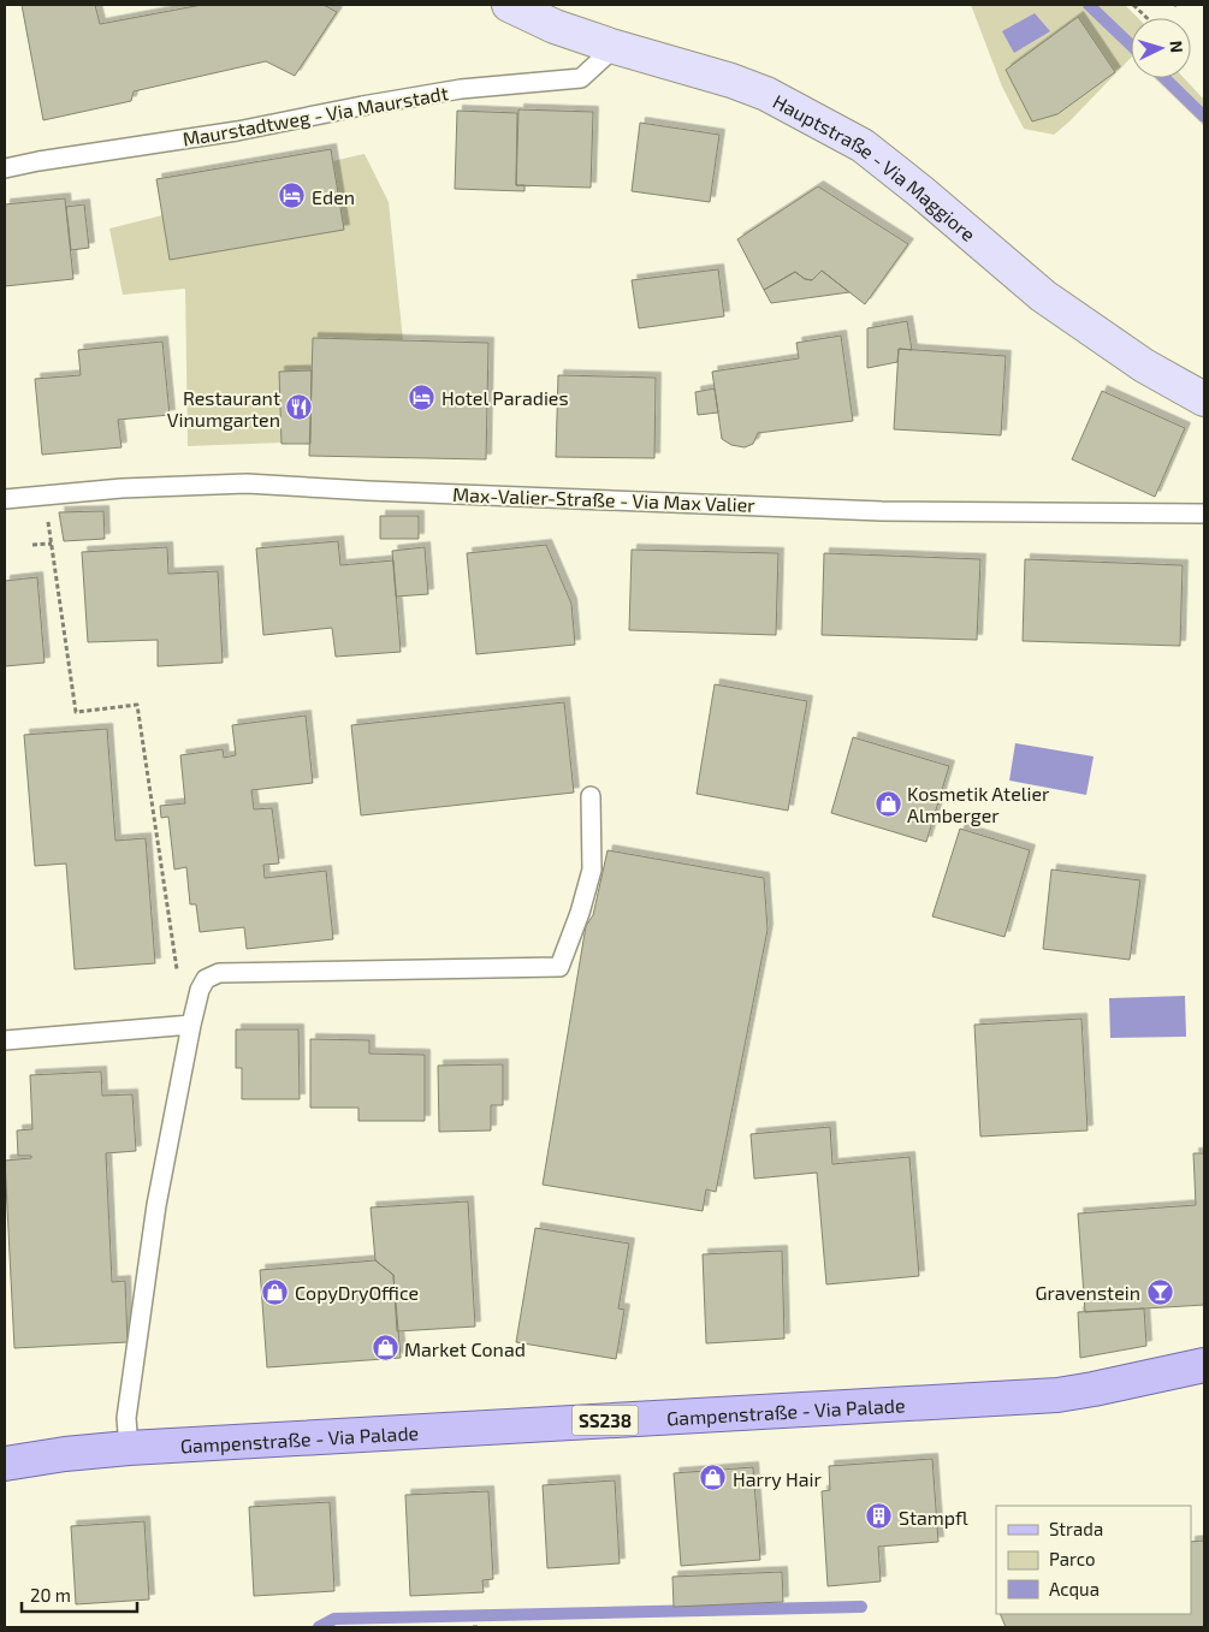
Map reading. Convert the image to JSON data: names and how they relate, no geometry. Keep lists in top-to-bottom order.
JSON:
{
  "streets": {
    "main road": ["Gampenstraße - Via Palade", "SS238"],
    "street": ["Hauptstraße - Via Maggiore"],
    "lane": ["Maurstadtweg - Via Maurstadt", "Max-Valier-Straße - Via Max Valier"]
  },
  "crossings": [
    ["Maurstadtweg - Via Maurstadt", "Hauptstraße - Via Maggiore"]
  ],
  "places": {
    "hotel": ["Eden", "Hotel Paradies"],
    "restaurant": ["Restaurant Vinumgarten"],
    "shop": [
      "Kosmetik Atelier Almberger",
      "CopyDryOffice",
      "Market Conad",
      "Harry Hair"
    ],
    "bar": ["Gravenstein"],
    "building": ["Stampfl"]
  },
  "legend": ["Strada", "Parco", "Acqua"],
  "scale_bar": "20 m",
  "north": "right"
}
